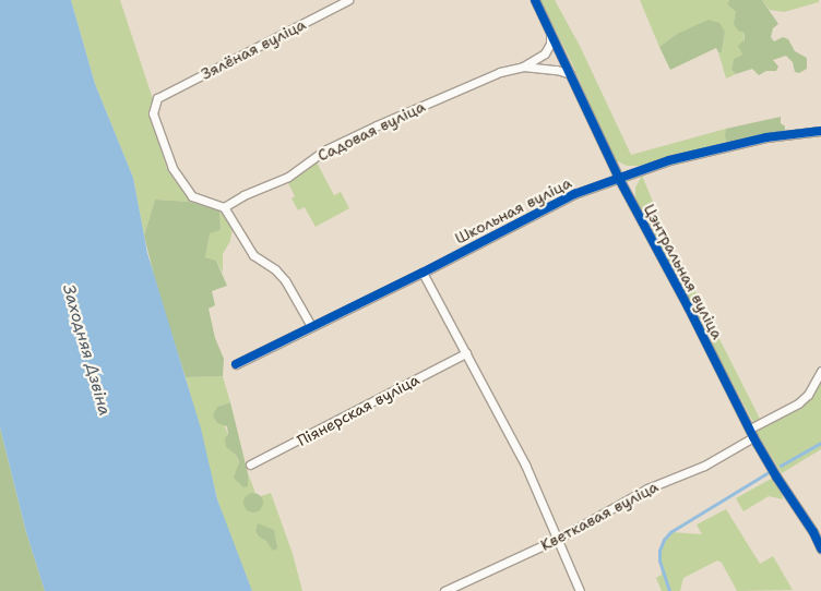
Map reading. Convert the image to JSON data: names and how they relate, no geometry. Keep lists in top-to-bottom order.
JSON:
{
  "streets": {
    "street": [
      "Зялёная вуліца",
      "Садовая вуліца",
      "Школьная вуліца",
      "Цэнтральная вуліца",
      "Піянерская вуліца",
      "Кветкавая вуліца"
    ]
  },
  "crossings": [
    ["Зялёная вуліца", "Садовая вуліца"],
    ["Садовая вуліца", "Цэнтральная вуліца"],
    ["Школьная вуліца", "Цэнтральная вуліца"],
    ["Цэнтральная вуліца", "Кветкавая вуліца"]
  ],
  "water": ["Заходняя Дзвіна"]
}
